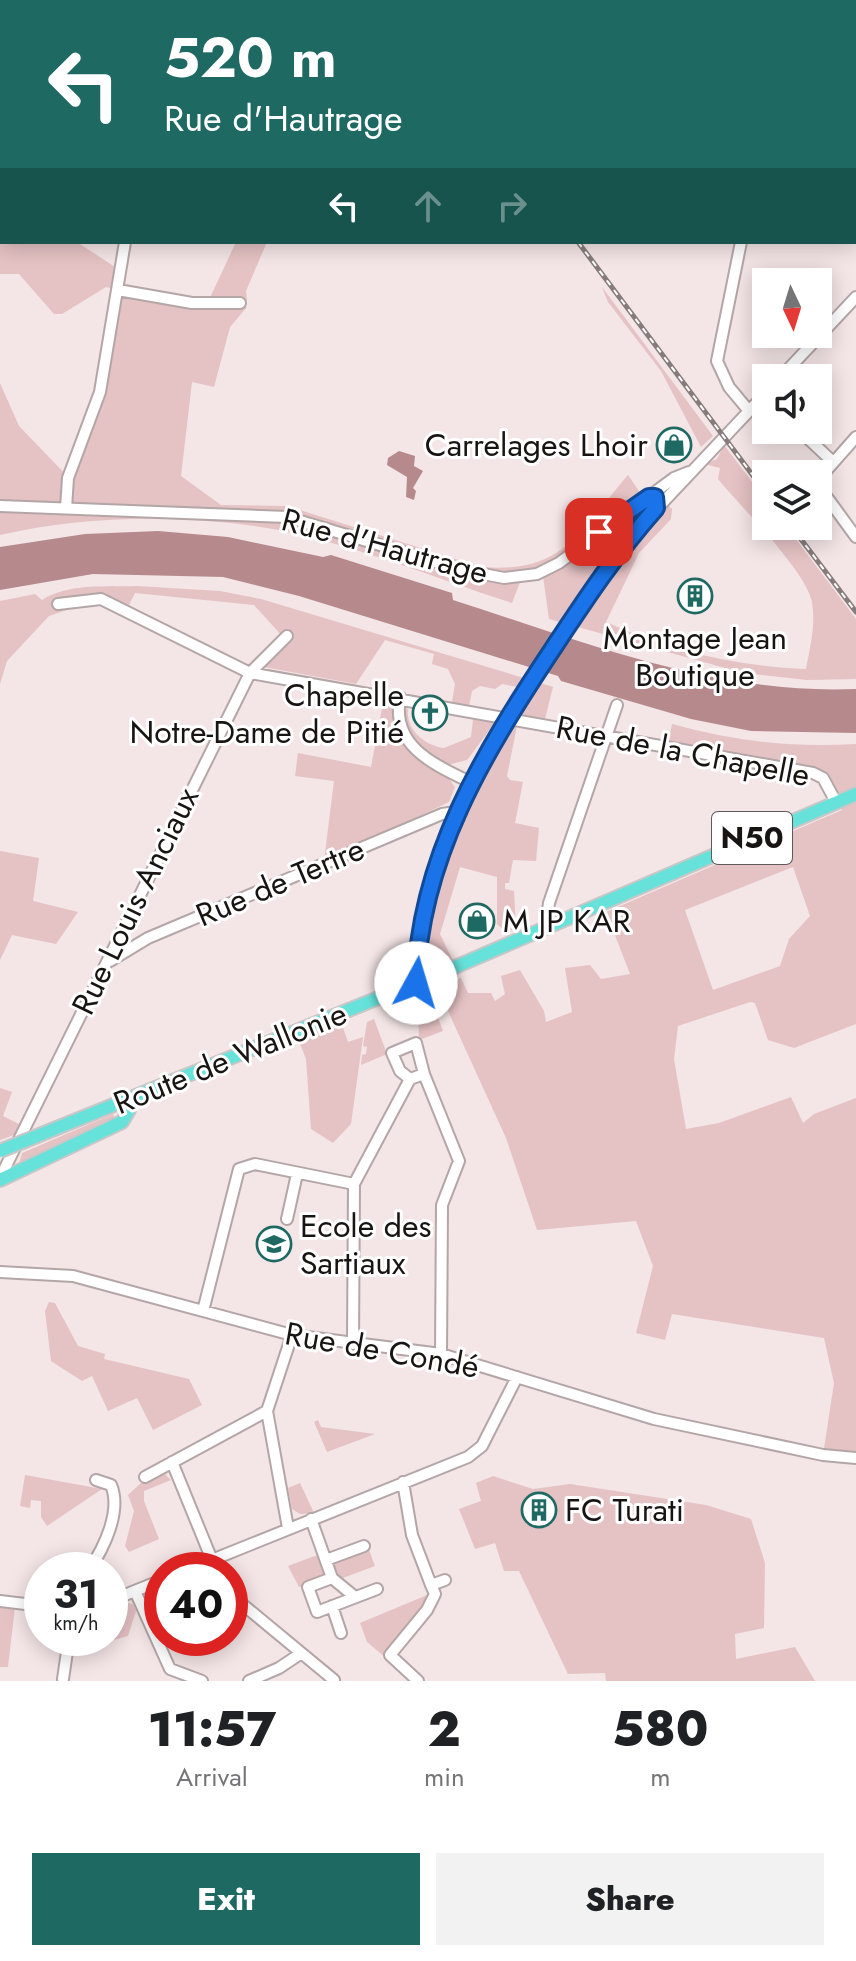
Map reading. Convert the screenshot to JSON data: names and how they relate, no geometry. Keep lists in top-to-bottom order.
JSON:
{
  "streets": {
    "main road": ["N50", "Route de Wallonie"],
    "street": [
      "Rue d'Hautrage",
      "Rue de la Chapelle",
      "Rue de Tertre",
      "Rue Louis Anciaux",
      "Rue de Condé"
    ]
  },
  "crossings": [
    ["Rue de la Chapelle", "Rue Louis Anciaux"],
    ["Rue de la Chapelle", "Route de Wallonie"],
    ["Rue de Tertre", "Rue Louis Anciaux"]
  ],
  "places": {
    "shop": ["Carrelages Lhoir", "M JP KAR"],
    "building": ["Montage Jean Boutique", "FC Turati"],
    "church": ["Chapelle Notre-Dame de Pitié"],
    "school or university": ["Ecole des Sartiaux"]
  },
  "north": "bottom",
  "page": {
    "turn": ["520 m", "Rue d'Hautrage"],
    "speed": "31 km/h",
    "limit": "40",
    "eta": [
      "11:57",
      "Arrival",
      "2",
      "min",
      "580",
      "m"
    ],
    "buttons": ["Exit", "Share"]
  }
}
